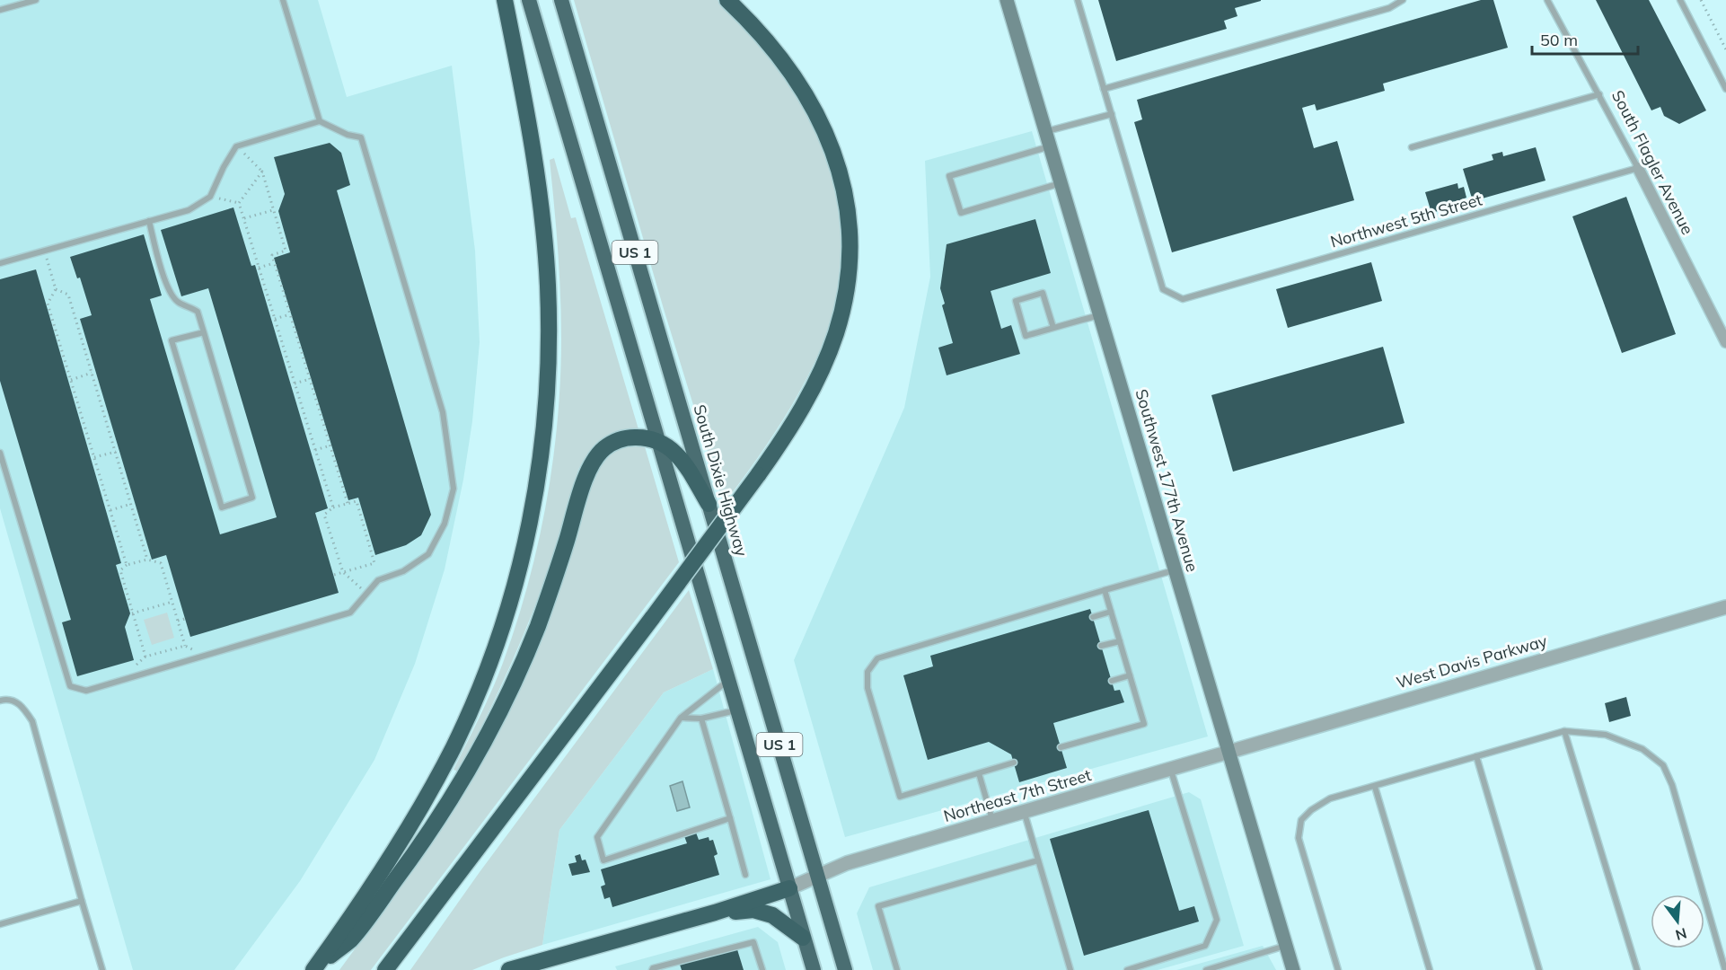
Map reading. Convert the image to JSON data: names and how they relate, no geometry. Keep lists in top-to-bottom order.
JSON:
{
  "streets": {
    "highway": ["US 1", "South Dixie Highway"],
    "main road": ["Southwest 177th Avenue"],
    "street": ["South Flagler Avenue", "West Davis Parkway", "Northeast 7th Street"],
    "lane": ["Northwest 5th Street"]
  },
  "crossings": [
    ["South Flagler Avenue", "Northwest 5th Street"],
    ["US 1", "Northeast 7th Street"],
    ["South Dixie Highway", "Northeast 7th Street"],
    ["Southwest 177th Avenue", "West Davis Parkway"],
    ["Southwest 177th Avenue", "Northeast 7th Street"],
    ["West Davis Parkway", "Northeast 7th Street"]
  ],
  "scale_bar": "50 m",
  "north": "bottom"
}
